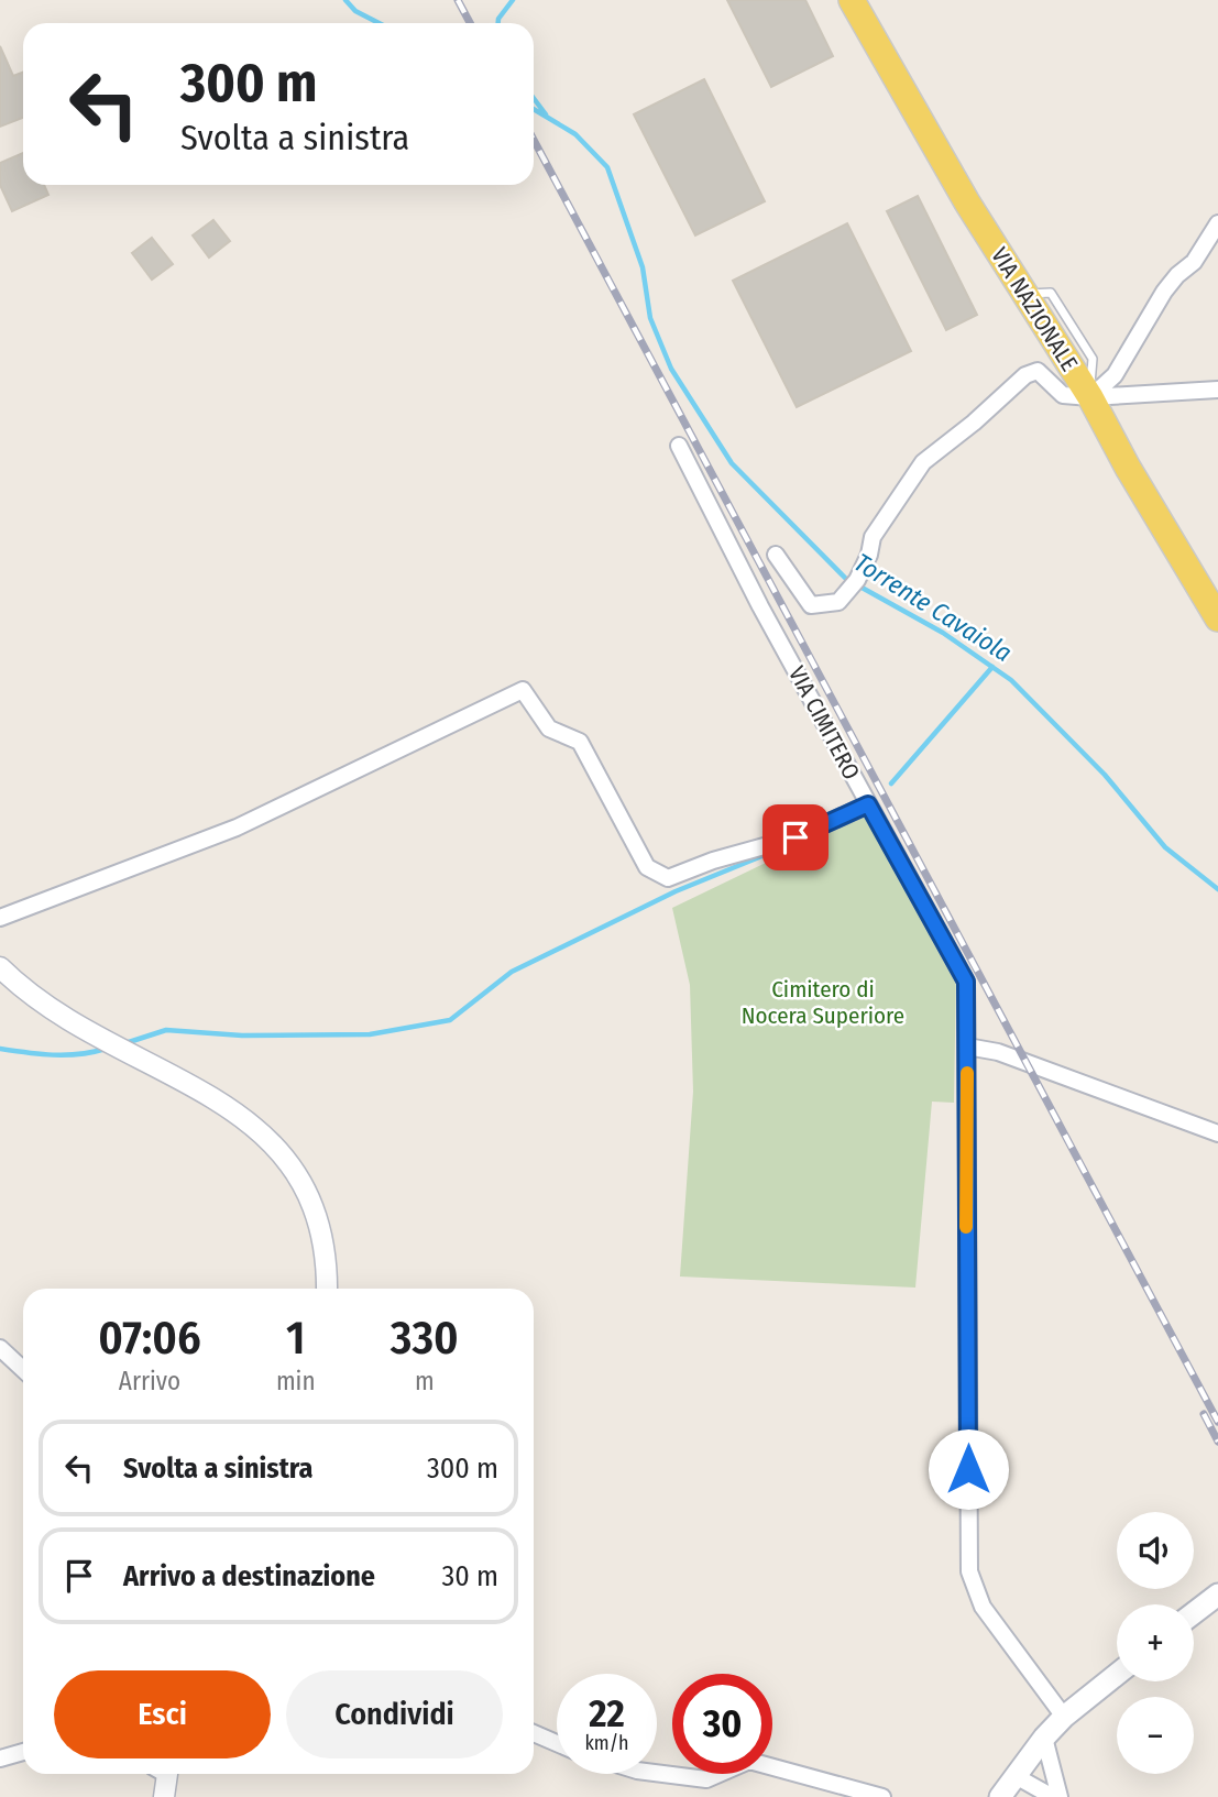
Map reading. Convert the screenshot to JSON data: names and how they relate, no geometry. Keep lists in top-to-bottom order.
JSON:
{
  "streets": {
    "main road": ["VIA NAZIONALE"],
    "street": ["VIA CIMITERO"]
  },
  "water": ["Torrente Cavaiola"],
  "parks": ["Cimitero di Nocera Superiore"],
  "page": {
    "turn": ["300 m", "Svolta a sinistra"],
    "eta": [
      "07:06",
      "Arrivo",
      "1",
      "min",
      "330",
      "m"
    ],
    "list": [
      {
        "name": "Svolta a sinistra",
        "value": "300 m"
      },
      {
        "name": "Arrivo a destinazione",
        "value": "30 m"
      }
    ],
    "map_buttons": ["+", "−"],
    "buttons": ["Esci", "Condividi"],
    "speed": "22 km/h",
    "limit": "30"
  }
}
